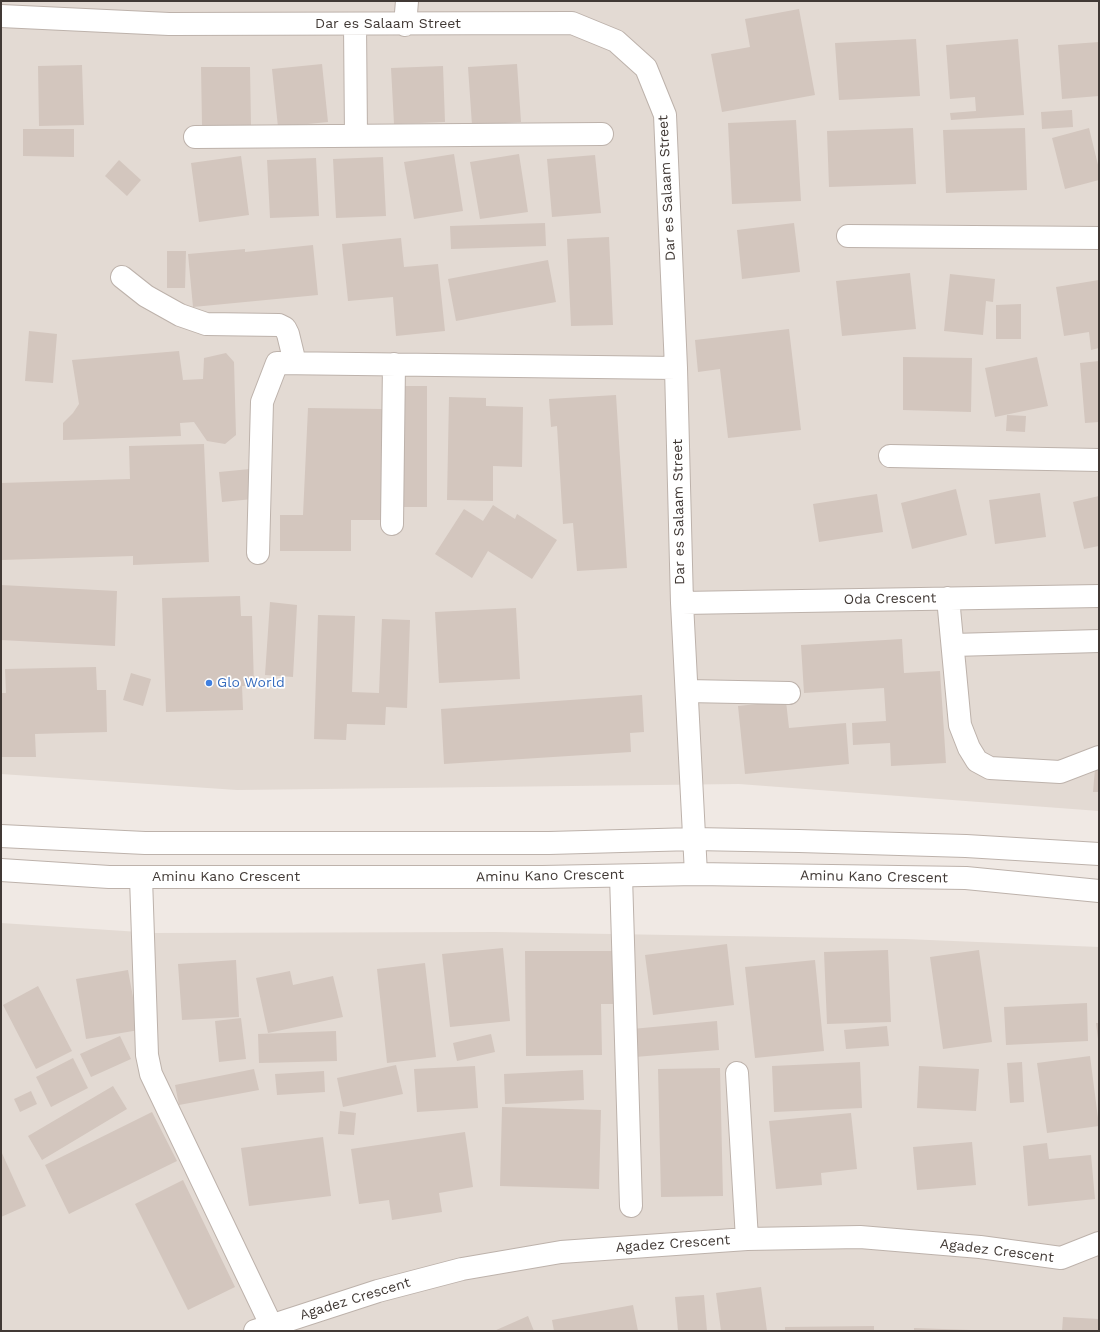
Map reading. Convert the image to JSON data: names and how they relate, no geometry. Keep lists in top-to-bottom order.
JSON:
{
  "streets": {
    "street": [
      "Dar es Salaam Street",
      "Oda Crescent",
      "Aminu Kano Crescent",
      "Agadez Crescent"
    ]
  },
  "crossings": [
    ["Dar es Salaam Street", "Oda Crescent"],
    ["Dar es Salaam Street", "Aminu Kano Crescent"]
  ],
  "places": ["Glo World"]
}
